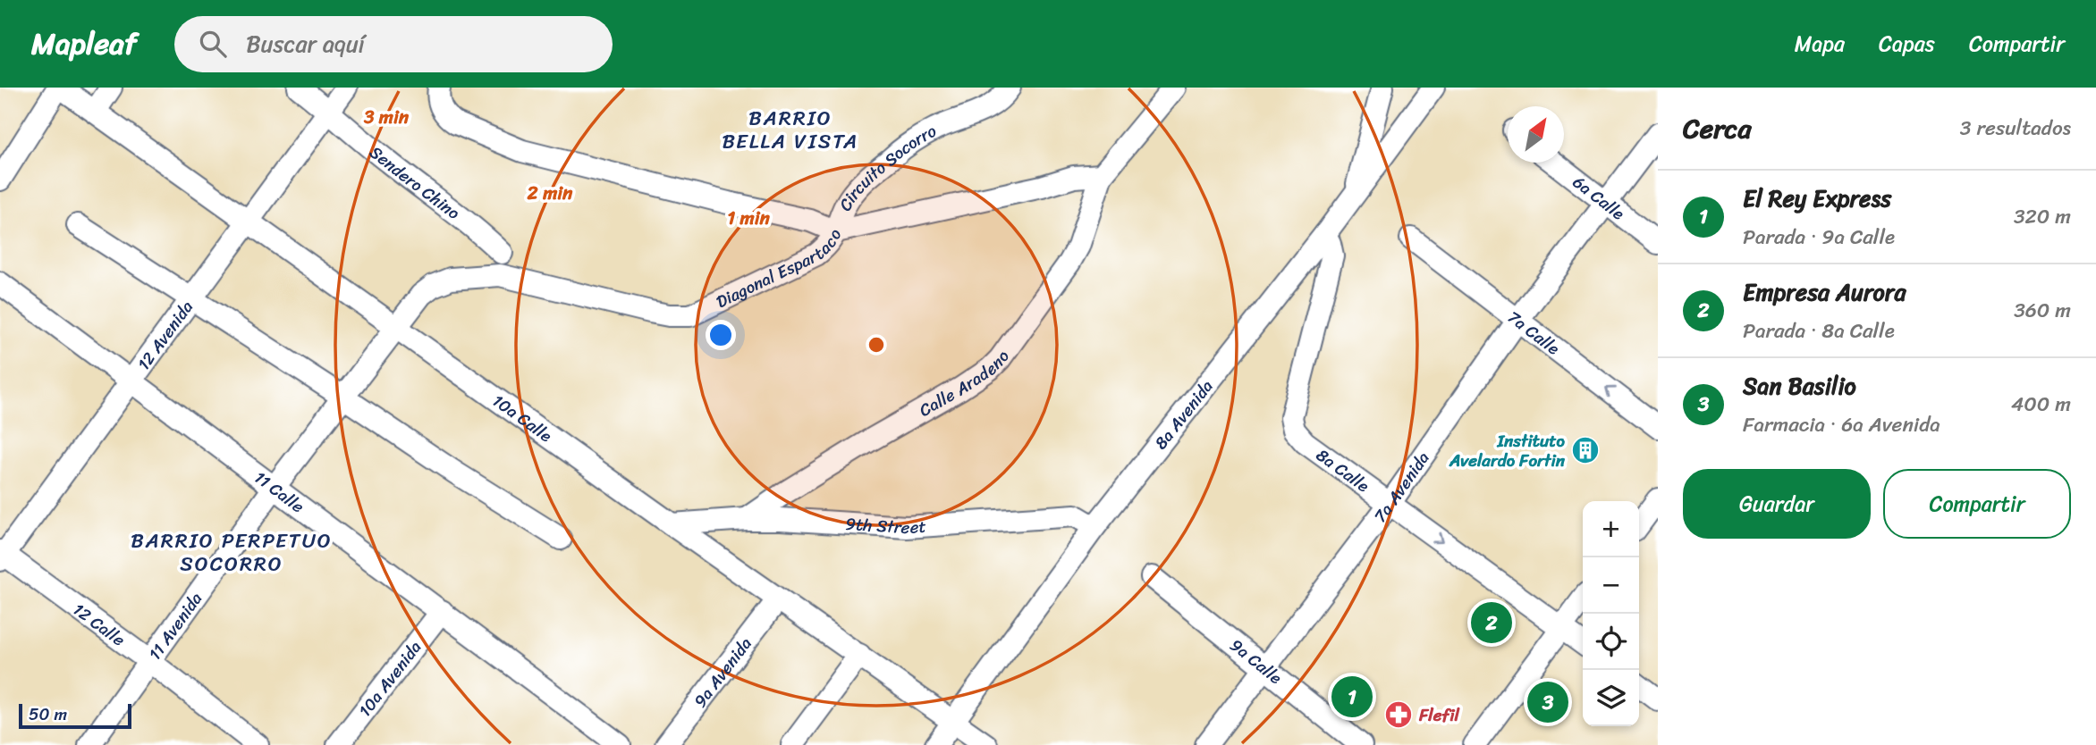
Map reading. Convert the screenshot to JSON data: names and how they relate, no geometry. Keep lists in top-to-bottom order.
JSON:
{
  "streets": {
    "street": [
      "Circuito Socorro",
      "Sendero Chino",
      "6a Calle",
      "Diagonal Espartaco",
      "7a Calle",
      "12 Avenida",
      "Calle Aradeno",
      "8a Avenida",
      "10a Calle",
      "8a Calle",
      "7a Avenida",
      "11 Calle",
      "9th Street",
      "12 Calle",
      "11 Avenida",
      "9a Calle",
      "9a Avenida",
      "10a Avenida"
    ]
  },
  "crossings": [
    ["Circuito Socorro", "Diagonal Espartaco"],
    ["Sendero Chino", "12 Avenida"],
    ["6a Calle", "7a Avenida"],
    ["Diagonal Espartaco", "Calle Aradeno"],
    ["Diagonal Espartaco", "10a Calle"],
    ["Diagonal Espartaco", "11 Avenida"],
    ["7a Calle", "7a Avenida"],
    ["12 Avenida", "10a Calle"],
    ["12 Avenida", "11 Calle"],
    ["12 Avenida", "12 Calle"],
    ["Calle Aradeno", "9th Street"],
    ["8a Avenida", "10a Calle"],
    ["8a Avenida", "8a Calle"],
    ["8a Avenida", "9th Street"],
    ["10a Calle", "9th Street"],
    ["10a Calle", "11 Avenida"],
    ["10a Calle", "9a Avenida"],
    ["8a Calle", "7a Avenida"],
    ["7a Avenida", "9a Calle"],
    ["11 Calle", "11 Avenida"],
    ["11 Calle", "10a Avenida"],
    ["12 Calle", "11 Avenida"]
  ],
  "one_way": ["7a Calle", "8a Calle"],
  "districts": ["BARRIO BELLA VISTA", "BARRIO PERPETUO SOCORRO"],
  "places": {
    "building": ["Instituto Avelardo Fortin"],
    "pharmacy": ["Flefil"]
  },
  "scale_bar": "50 m",
  "north": "top right",
  "page": {
    "header": "Mapleaf",
    "search": "Buscar aquí",
    "nav": ["Mapa", "Capas", "Compartir"],
    "heading": ["Cerca", "3 resultados"],
    "list": [
      {
        "mark": "1",
        "name": "El Rey Express",
        "note": "Parada · 9a Calle",
        "value": "320 m"
      },
      {
        "mark": "2",
        "name": "Empresa Aurora",
        "note": "Parada · 8a Calle",
        "value": "360 m"
      },
      {
        "mark": "3",
        "name": "San Basilio",
        "note": "Farmacia · 6a Avenida",
        "value": "400 m"
      }
    ],
    "buttons": ["Guardar", "Compartir"],
    "map_buttons": ["+", "−"],
    "pins": ["2", "1", "3"],
    "scale": "50 m"
  },
  "rings": ["3 min", "2 min", "1 min"]
}
